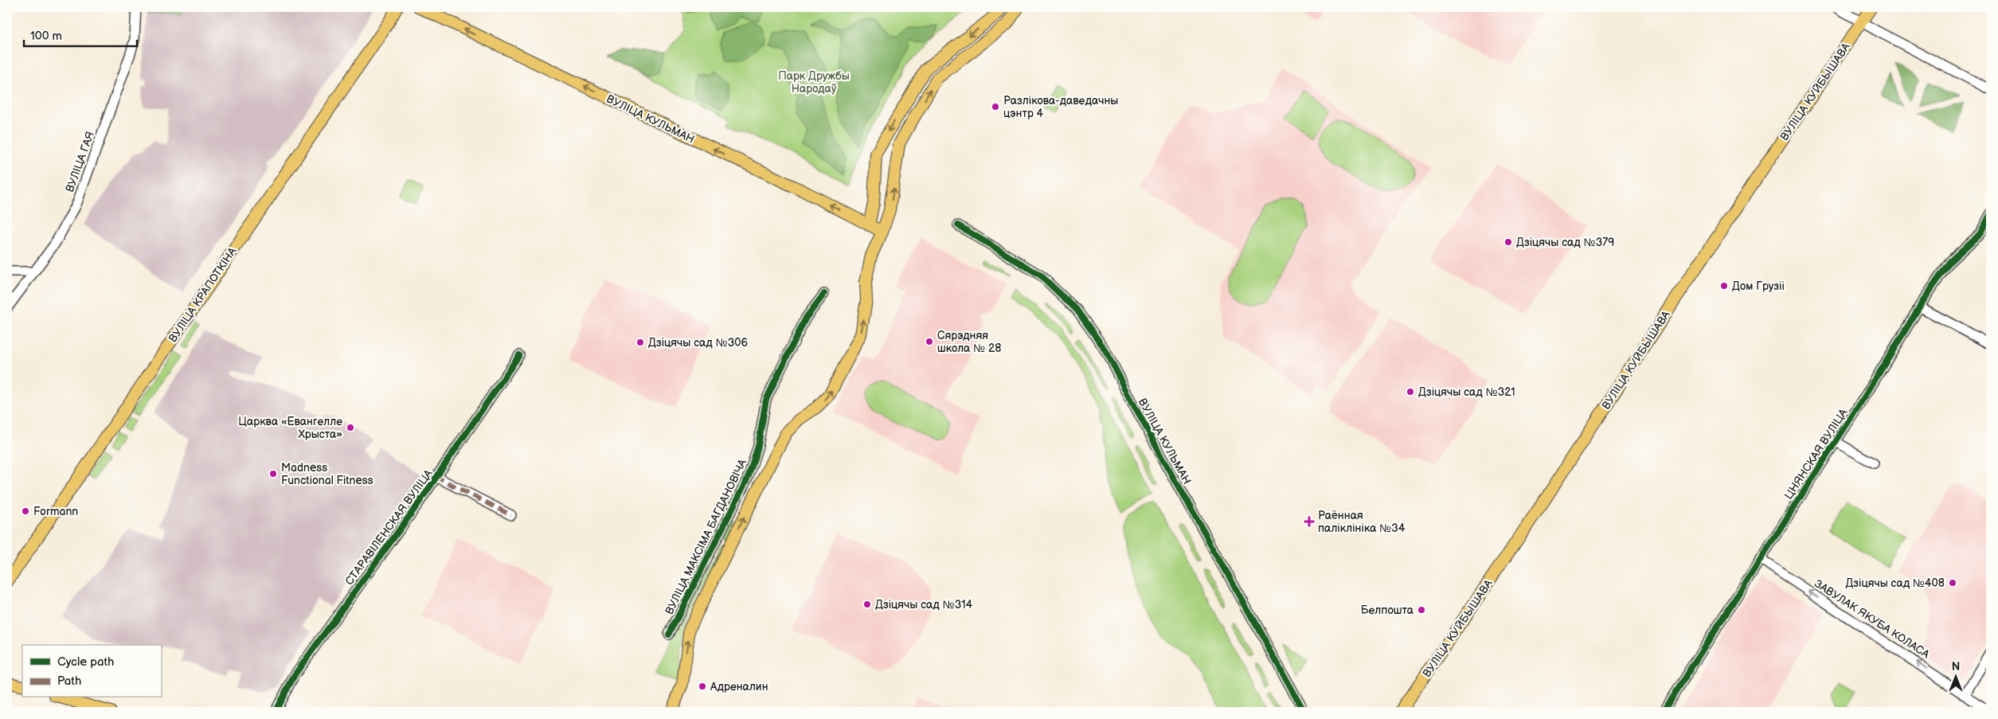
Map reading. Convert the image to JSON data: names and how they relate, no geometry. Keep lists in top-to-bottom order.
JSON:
{
  "streets": {
    "main road": ["ВУЛІЦА КУЙБЫШАВА", "ВУЛІЦА КУЛЬМАН", "ВУЛІЦА КРАПОТКІНА"],
    "street": [
      "ВУЛІЦА ГАЯ",
      "ЦНЯНСКАЯ ВУЛІЦА",
      "СТАРАВІЛЕНСКАЯ ВУЛІЦА",
      "ВУЛІЦА МАКСІМА БАГДАНОВІЧА",
      "ЗАВУЛАК ЯКУБА КОЛАСА"
    ]
  },
  "crossings": [
    ["ЦНЯНСКАЯ ВУЛІЦА", "ЗАВУЛАК ЯКУБА КОЛАСА"]
  ],
  "one_way": ["ВУЛІЦА КУЛЬМАН", "ЗАВУЛАК ЯКУБА КОЛАСА"],
  "parks": ["Парк Дружбы Народаў"],
  "places": {
    "other": [
      "Разлікова-даведачны цэнтр 4",
      "Дзіцячы сад №379",
      "Дом Грузіі",
      "Сярэдняя школа № 28",
      "Дзіцячы сад №306",
      "Дзіцячы сад №321",
      "Царква «Евангелле Хрыста»",
      "Madness Functional Fitness",
      "Formann",
      "Дзіцячы сад №408",
      "Дзіцячы сад №314",
      "Белпошта",
      "Адреналин"
    ],
    "health": ["Раённая паліклініка №34"]
  },
  "legend": ["Cycle path", "Path"],
  "scale_bar": "100 m",
  "north": "top"
}
